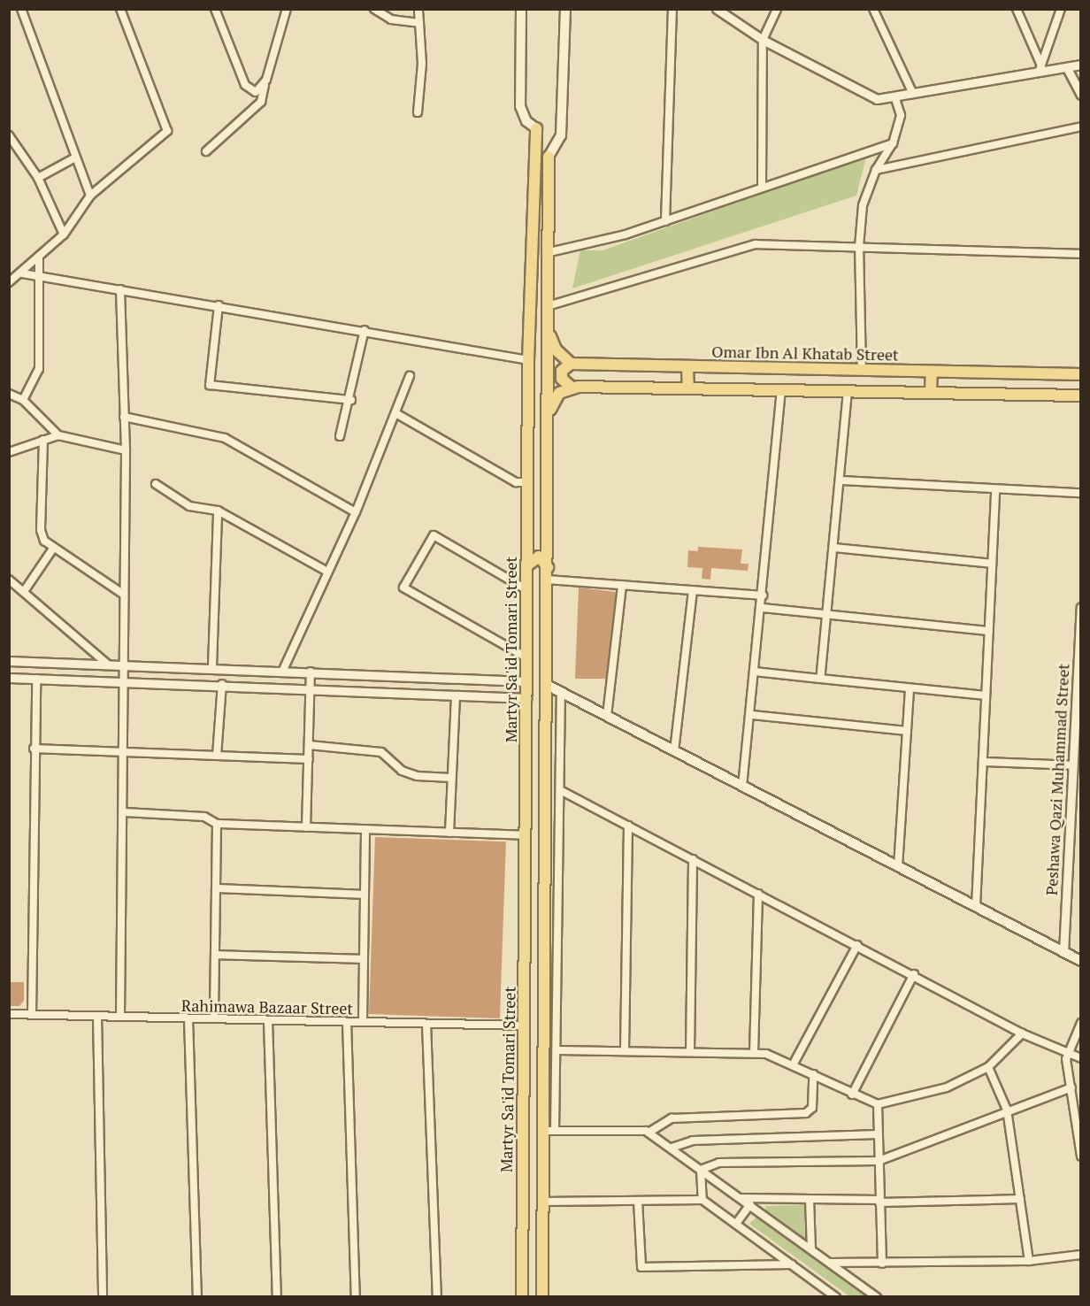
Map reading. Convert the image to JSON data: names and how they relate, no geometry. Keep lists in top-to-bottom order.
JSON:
{
  "streets": {
    "main road": ["Omar Ibn Al Khatab Street", "Martyr Sa'id Tomari Street"],
    "street": ["Peshawa Qazi Muhammad Street", "Rahimawa Bazaar Street"]
  },
  "crossings": [
    ["Martyr Sa'id Tomari Street", "Rahimawa Bazaar Street"]
  ]
}
